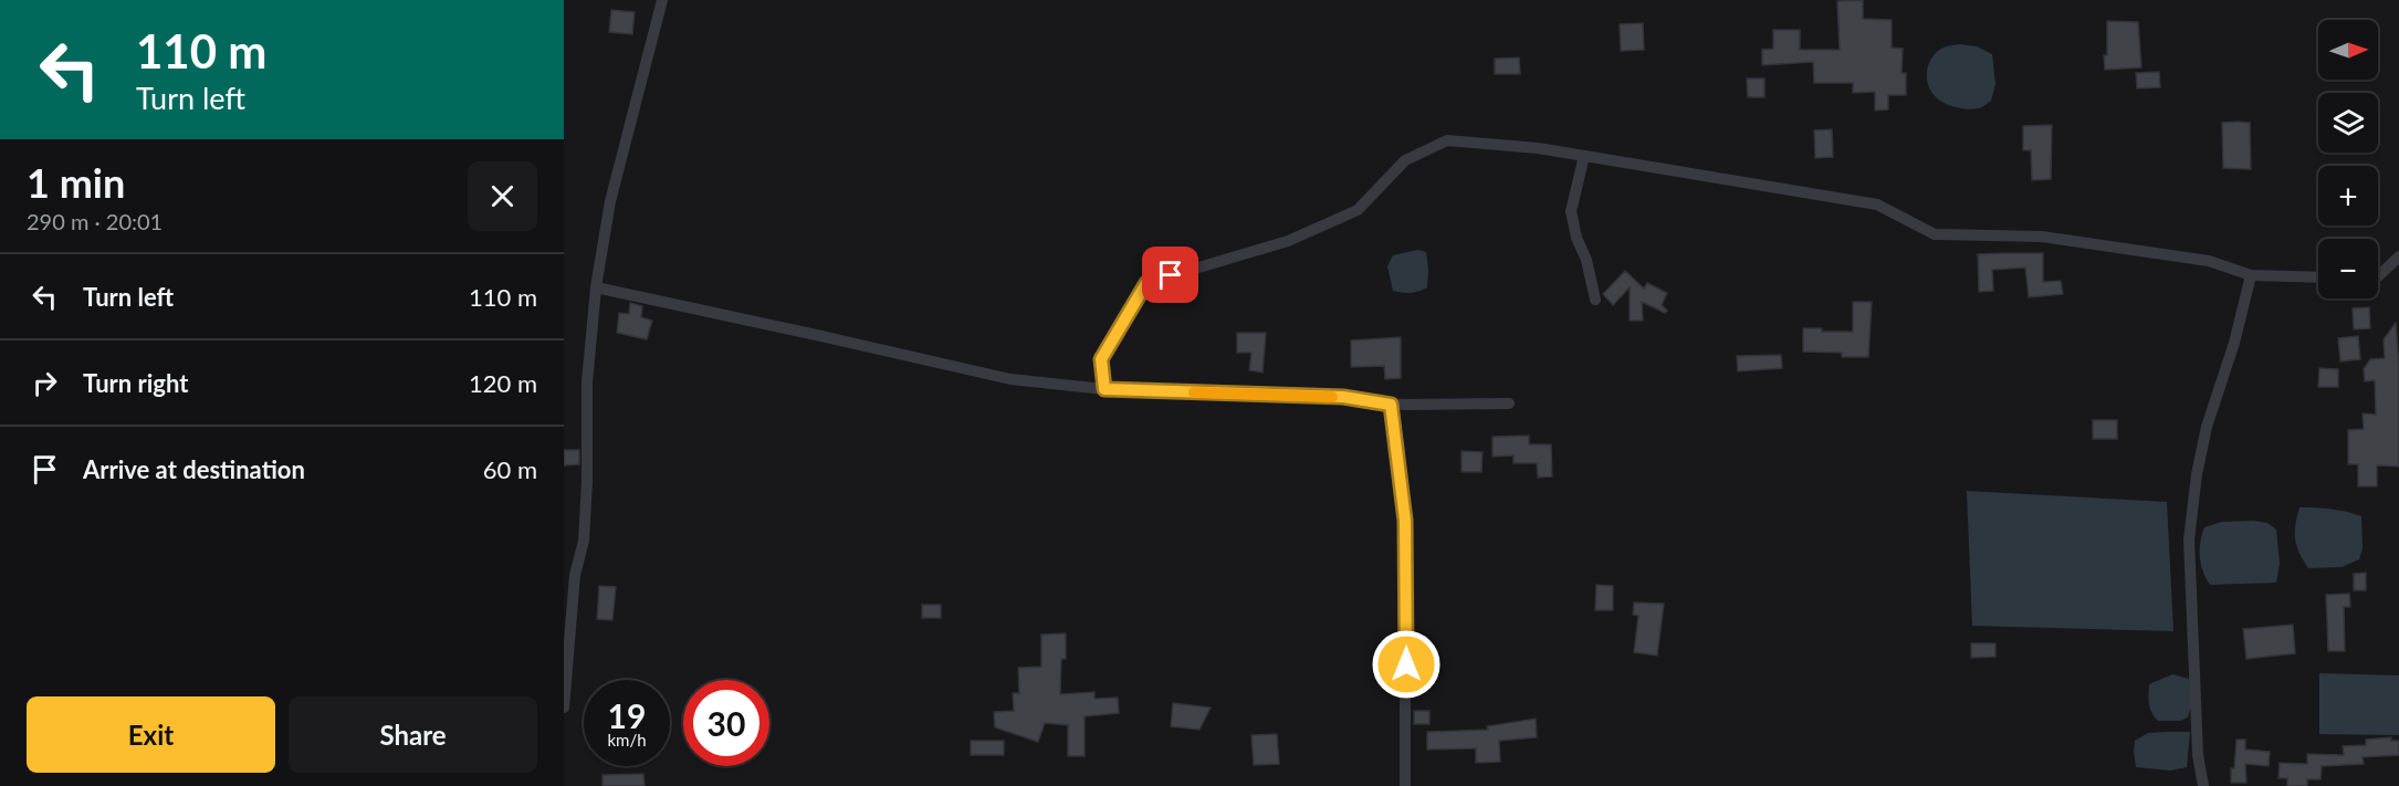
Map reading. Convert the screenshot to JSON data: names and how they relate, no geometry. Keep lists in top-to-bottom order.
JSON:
{
  "north": "right",
  "page": {
    "turn": ["110 m", "Turn left"],
    "map_buttons": ["+", "−"],
    "heading": ["1 min", "290 m · 20:01"],
    "list": [
      {
        "name": "Turn left",
        "value": "110 m"
      },
      {
        "name": "Turn right",
        "value": "120 m"
      },
      {
        "name": "Arrive at destination",
        "value": "60 m"
      }
    ],
    "speed": "19 km/h",
    "limit": "30",
    "buttons": ["Exit", "Share"]
  }
}
